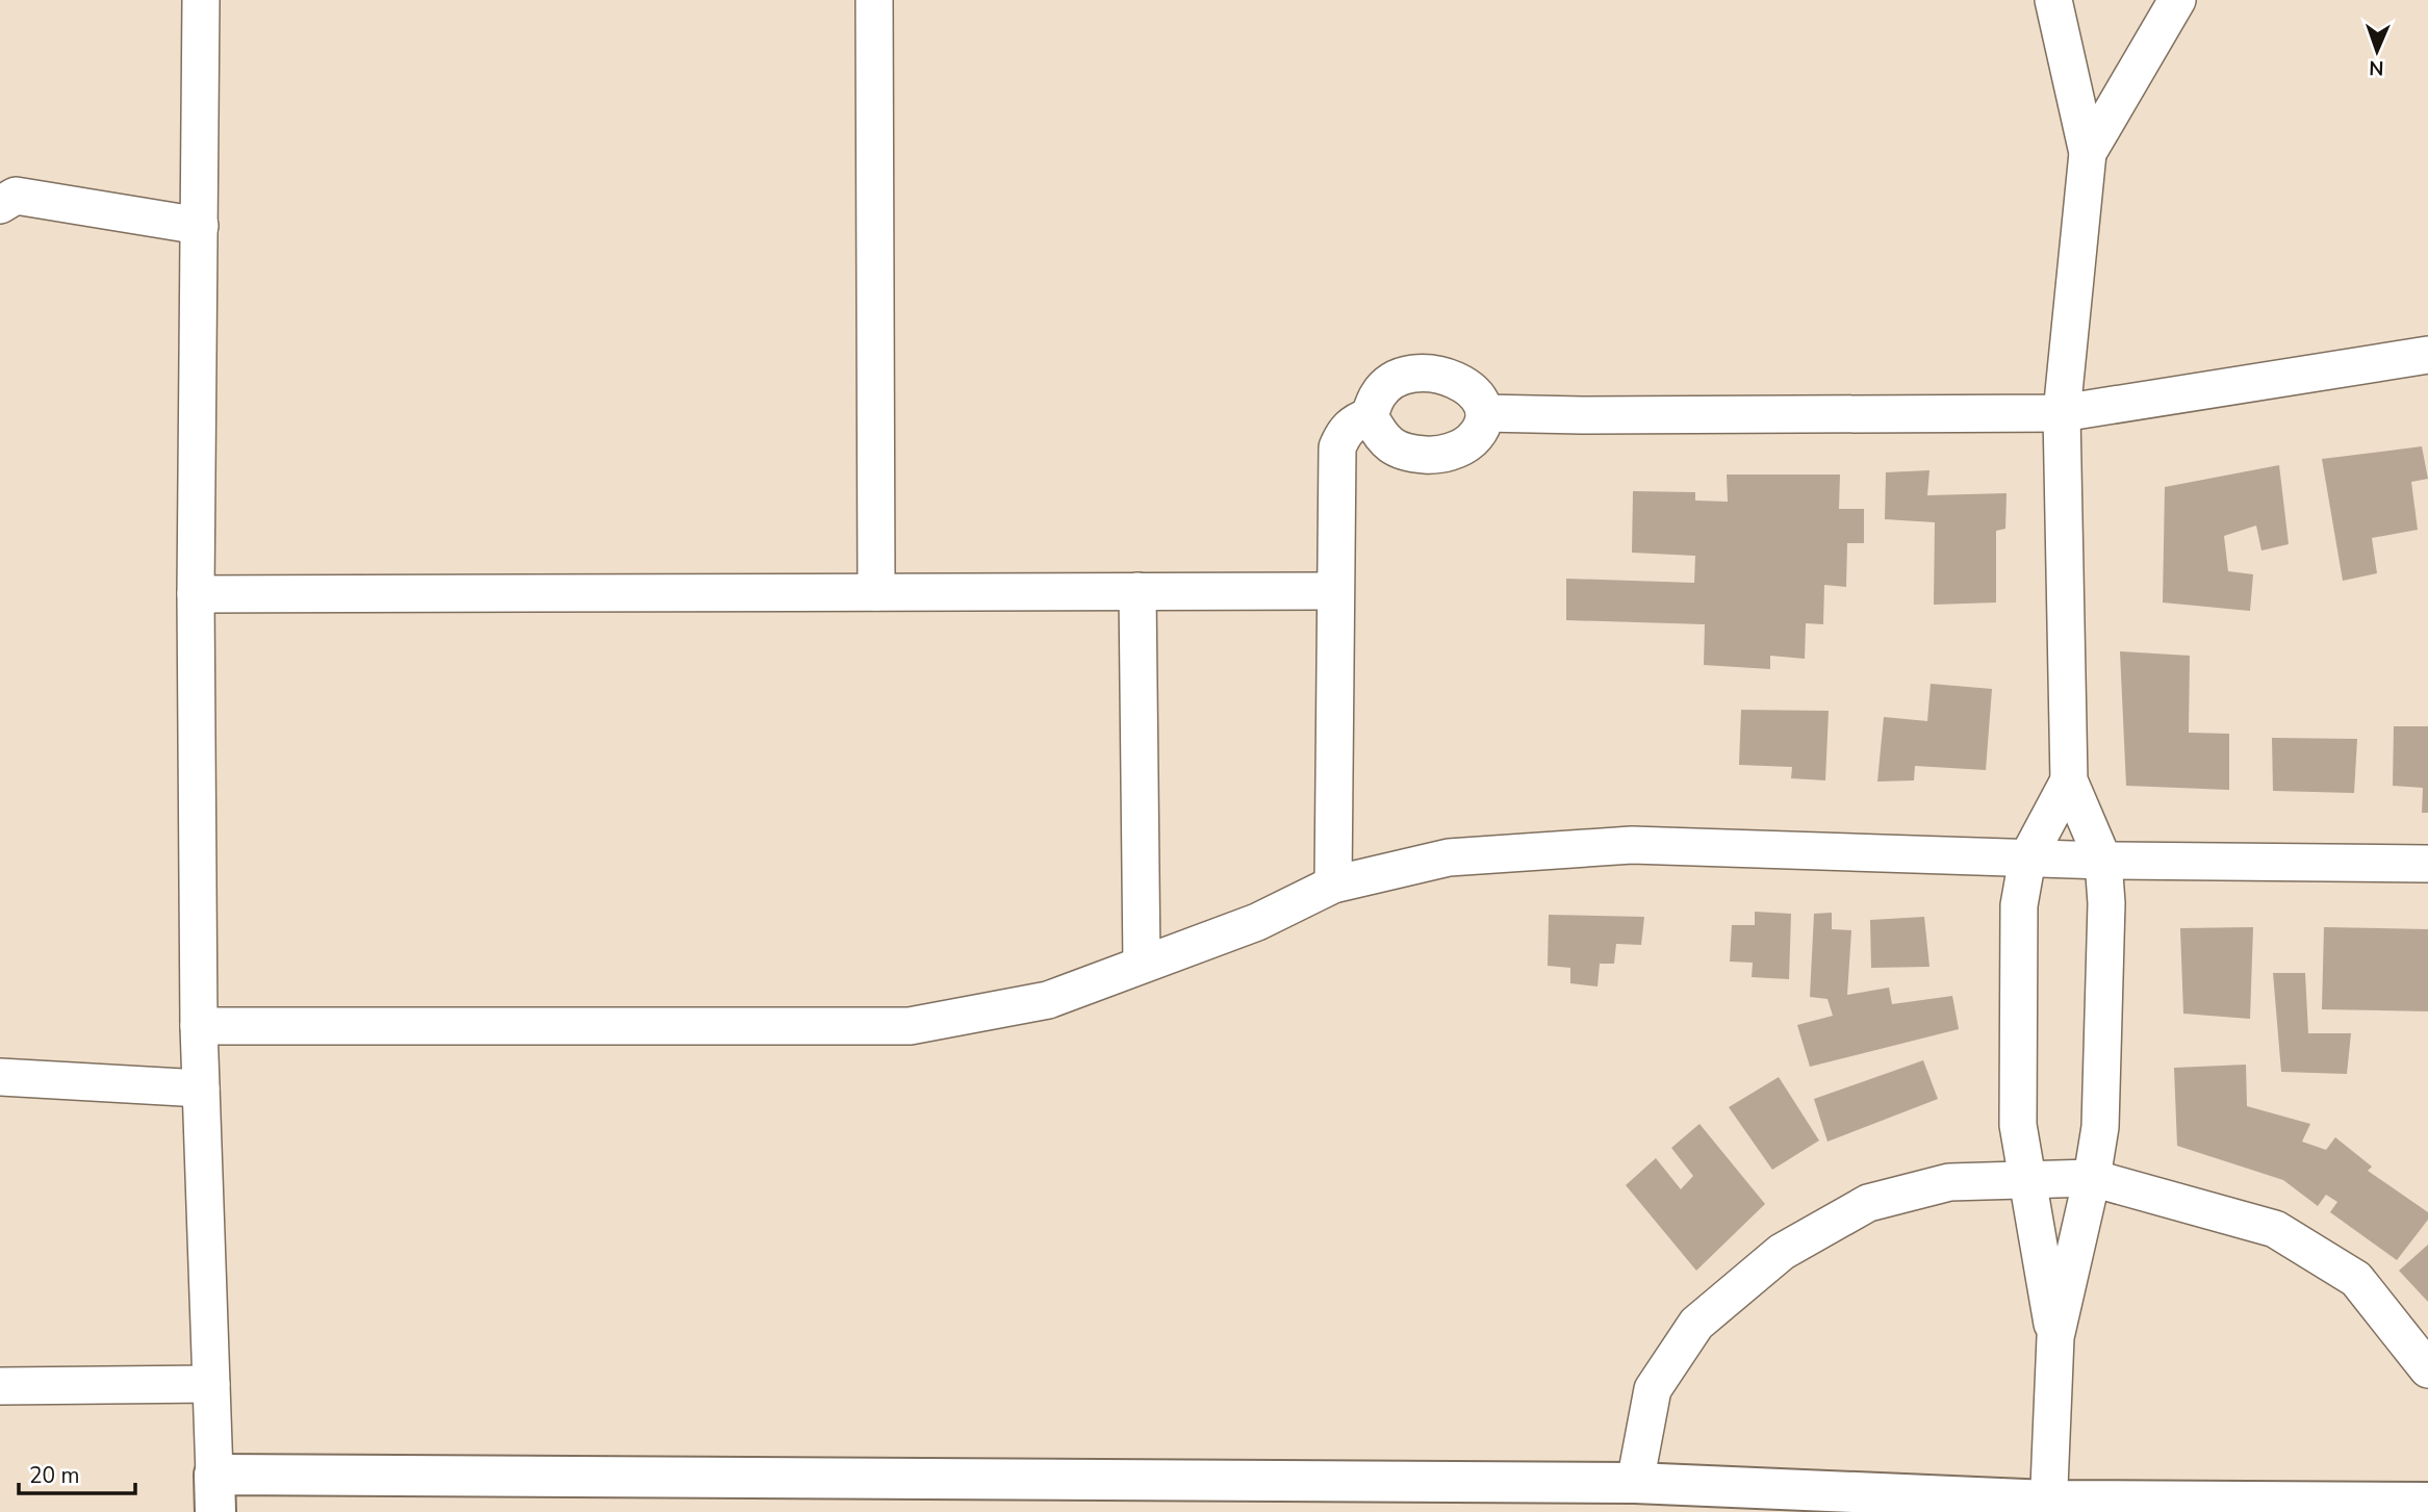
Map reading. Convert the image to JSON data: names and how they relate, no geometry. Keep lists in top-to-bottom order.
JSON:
{
  "scale_bar": "20 m",
  "north": "bottom"
}
